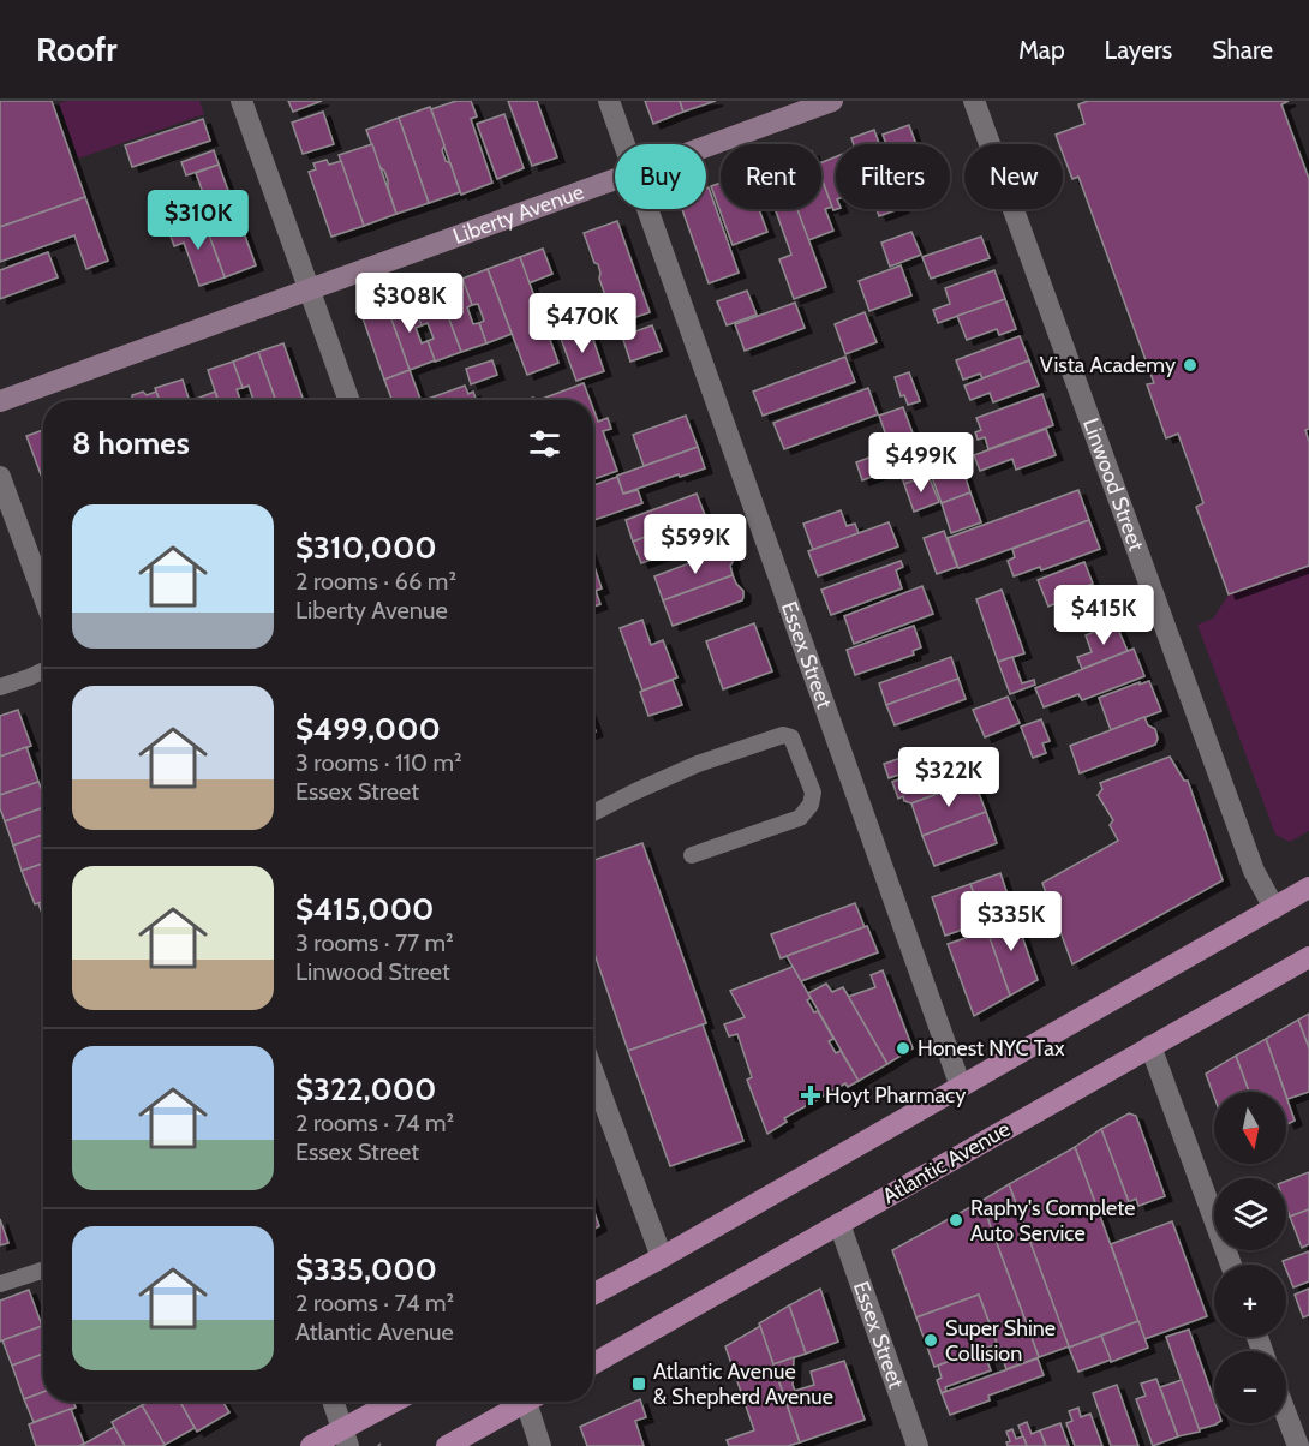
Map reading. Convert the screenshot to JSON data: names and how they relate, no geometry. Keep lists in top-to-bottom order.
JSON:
{
  "streets": {
    "main road": ["Atlantic Avenue"],
    "street": ["Liberty Avenue", "Linwood Street", "Essex Street"]
  },
  "crossings": [
    ["Essex Street", "Atlantic Avenue"]
  ],
  "places": {
    "other": [
      "Vista Academy",
      "Honest NYC Tax",
      "Raphy's Complete Auto Service",
      "Super Shine Collision"
    ],
    "health": ["Hoyt Pharmacy"],
    "transit": ["Atlantic Avenue & Shepherd Avenue"]
  },
  "north": "bottom",
  "page": {
    "header": "Roofr",
    "nav": ["Map", "Layers", "Share"],
    "chip": [
      "Buy",
      "Rent",
      "Filters",
      "New"
    ],
    "price": [
      "$310K",
      "$308K",
      "$470K",
      "$499K",
      "$599K",
      "$415K",
      "$322K",
      "$335K"
    ],
    "heading": "8 homes",
    "list": [
      {
        "name": "$310,000",
        "note": "2 rooms · 66 m² · Liberty Avenue"
      },
      {
        "name": "$499,000",
        "note": "3 rooms · 110 m² · Essex Street"
      },
      {
        "name": "$415,000",
        "note": "3 rooms · 77 m² · Linwood Street"
      },
      {
        "name": "$322,000",
        "note": "2 rooms · 74 m² · Essex Street"
      },
      {
        "name": "$335,000",
        "note": "2 rooms · 74 m² · Atlantic Avenue"
      }
    ],
    "map_buttons": ["+", "−"]
  }
}
